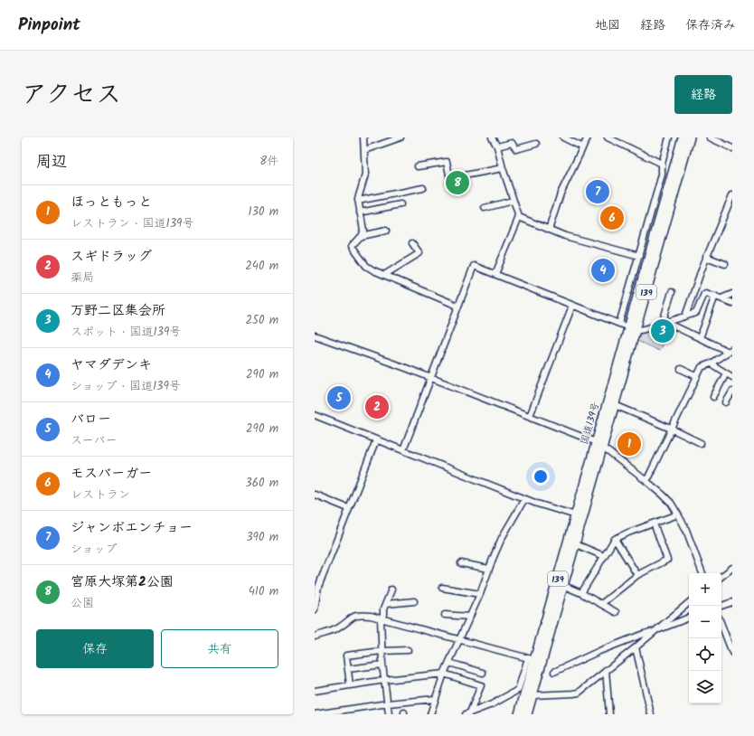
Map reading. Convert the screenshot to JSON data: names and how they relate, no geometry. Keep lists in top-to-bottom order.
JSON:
{
  "streets": {
    "highway": ["139", "国道139号"]
  },
  "page": {
    "header": "Pinpoint",
    "nav": ["地図", "経路", "保存済み"],
    "title": "アクセス",
    "buttons": [
      "経路",
      ["保存", "共有"]
    ],
    "heading": ["周辺", "8件"],
    "pins": [
      "8",
      "7",
      "6",
      "4",
      "3",
      "5",
      "2",
      "1"
    ],
    "list": [
      {
        "mark": "1",
        "name": "ほっともっと",
        "note": "レストラン · 国道139号",
        "value": "130 m"
      },
      {
        "mark": "2",
        "name": "スギドラッグ",
        "note": "薬局",
        "value": "240 m"
      },
      {
        "mark": "3",
        "name": "万野二区集会所",
        "note": "スポット · 国道139号",
        "value": "250 m"
      },
      {
        "mark": "4",
        "name": "ヤマダデンキ",
        "note": "ショップ · 国道139号",
        "value": "290 m"
      },
      {
        "mark": "5",
        "name": "バロー",
        "note": "スーパー",
        "value": "290 m"
      },
      {
        "mark": "6",
        "name": "モスバーガー",
        "note": "レストラン",
        "value": "360 m"
      },
      {
        "mark": "7",
        "name": "ジャンボエンチョー",
        "note": "ショップ",
        "value": "390 m"
      },
      {
        "mark": "8",
        "name": "宮原大塚第2公園",
        "note": "公園",
        "value": "410 m"
      }
    ],
    "map_buttons": ["+", "−"]
  }
}
